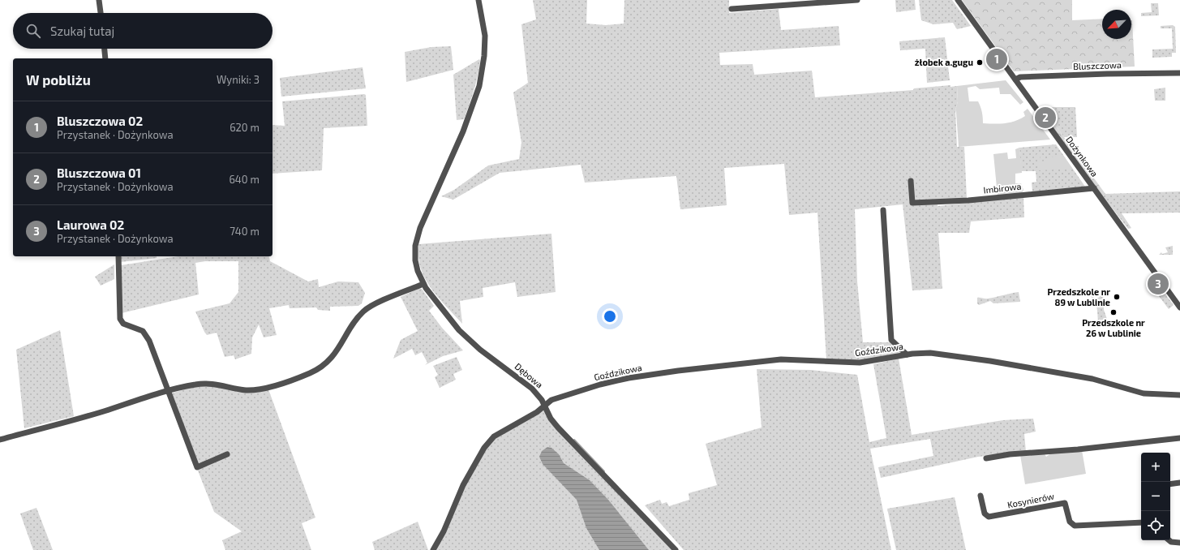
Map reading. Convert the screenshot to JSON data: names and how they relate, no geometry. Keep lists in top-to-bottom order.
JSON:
{
  "streets": {
    "street": [
      "Bluszczowa",
      "Dożynkowa",
      "Imbirowa",
      "Goździkowa",
      "Dębowa",
      "Kosynierów"
    ]
  },
  "crossings": [
    ["Bluszczowa", "Dożynkowa"],
    ["Dożynkowa", "Imbirowa"],
    ["Goździkowa", "Dębowa"]
  ],
  "places": ["żłobek a.gugu", "Przedszkole nr 89 w Lublinie", "Przedszkole nr 26 w Lublinie"],
  "north": "bottom left",
  "page": {
    "search": "Szukaj tutaj",
    "pins": ["1", "2", "3"],
    "heading": ["W pobliżu", "Wyniki: 3"],
    "list": [
      {
        "mark": "1",
        "name": "Bluszczowa 02",
        "note": "Przystanek · Dożynkowa",
        "value": "620 m"
      },
      {
        "mark": "2",
        "name": "Bluszczowa 01",
        "note": "Przystanek · Dożynkowa",
        "value": "640 m"
      },
      {
        "mark": "3",
        "name": "Laurowa 02",
        "note": "Przystanek · Dożynkowa",
        "value": "740 m"
      }
    ],
    "map_buttons": ["+", "−"]
  }
}
